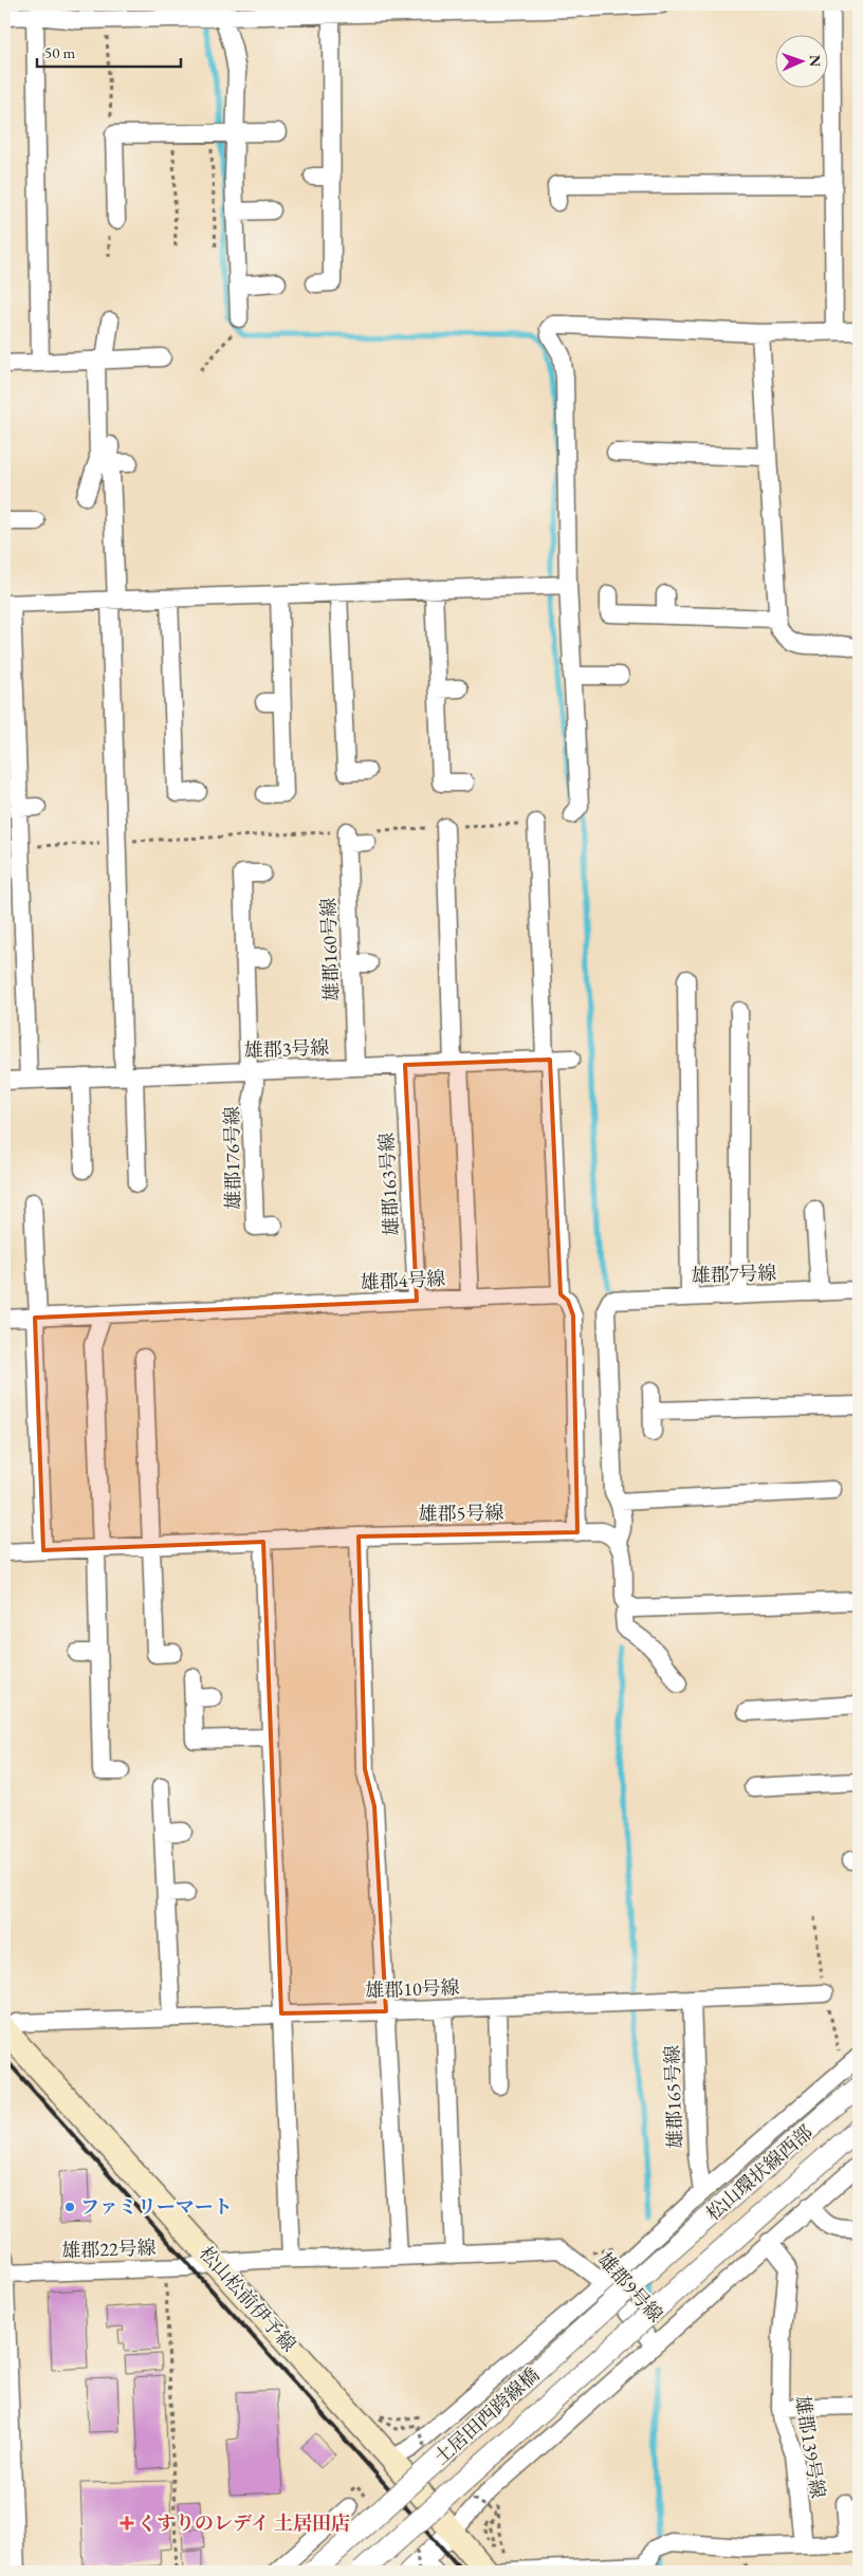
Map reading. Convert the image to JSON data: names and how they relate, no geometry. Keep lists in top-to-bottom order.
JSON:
{
  "streets": {
    "main road": ["松山松前伊予線"],
    "street": [
      "雄郡160号線",
      "雄郡3号線",
      "雄郡176号線",
      "雄郡163号線",
      "雄郡7号線",
      "雄郡4号線",
      "雄郡5号線",
      "雄郡10号線",
      "雄郡165号線",
      "松山環状線西部",
      "雄郡22号線",
      "雄郡9号線",
      "土居田西跨線橋",
      "雄郡139号線"
    ]
  },
  "crossings": [
    ["雄郡160号線", "雄郡3号線"],
    ["雄郡3号線", "雄郡176号線"],
    ["雄郡3号線", "雄郡163号線"],
    ["雄郡163号線", "雄郡4号線"],
    ["雄郡10号線", "雄郡165号線"],
    ["雄郡10号線", "松山松前伊予線"],
    ["松山環状線西部", "土居田西跨線橋"],
    ["雄郡22号線", "雄郡9号線"],
    ["雄郡22号線", "松山松前伊予線"],
    ["雄郡9号線", "松山松前伊予線"],
    ["雄郡9号線", "雄郡139号線"]
  ],
  "places": {
    "other": ["ファミリーマート"],
    "health": ["くすりのレデイ 土居田店"]
  },
  "scale_bar": "50 m",
  "north": "right"
}
